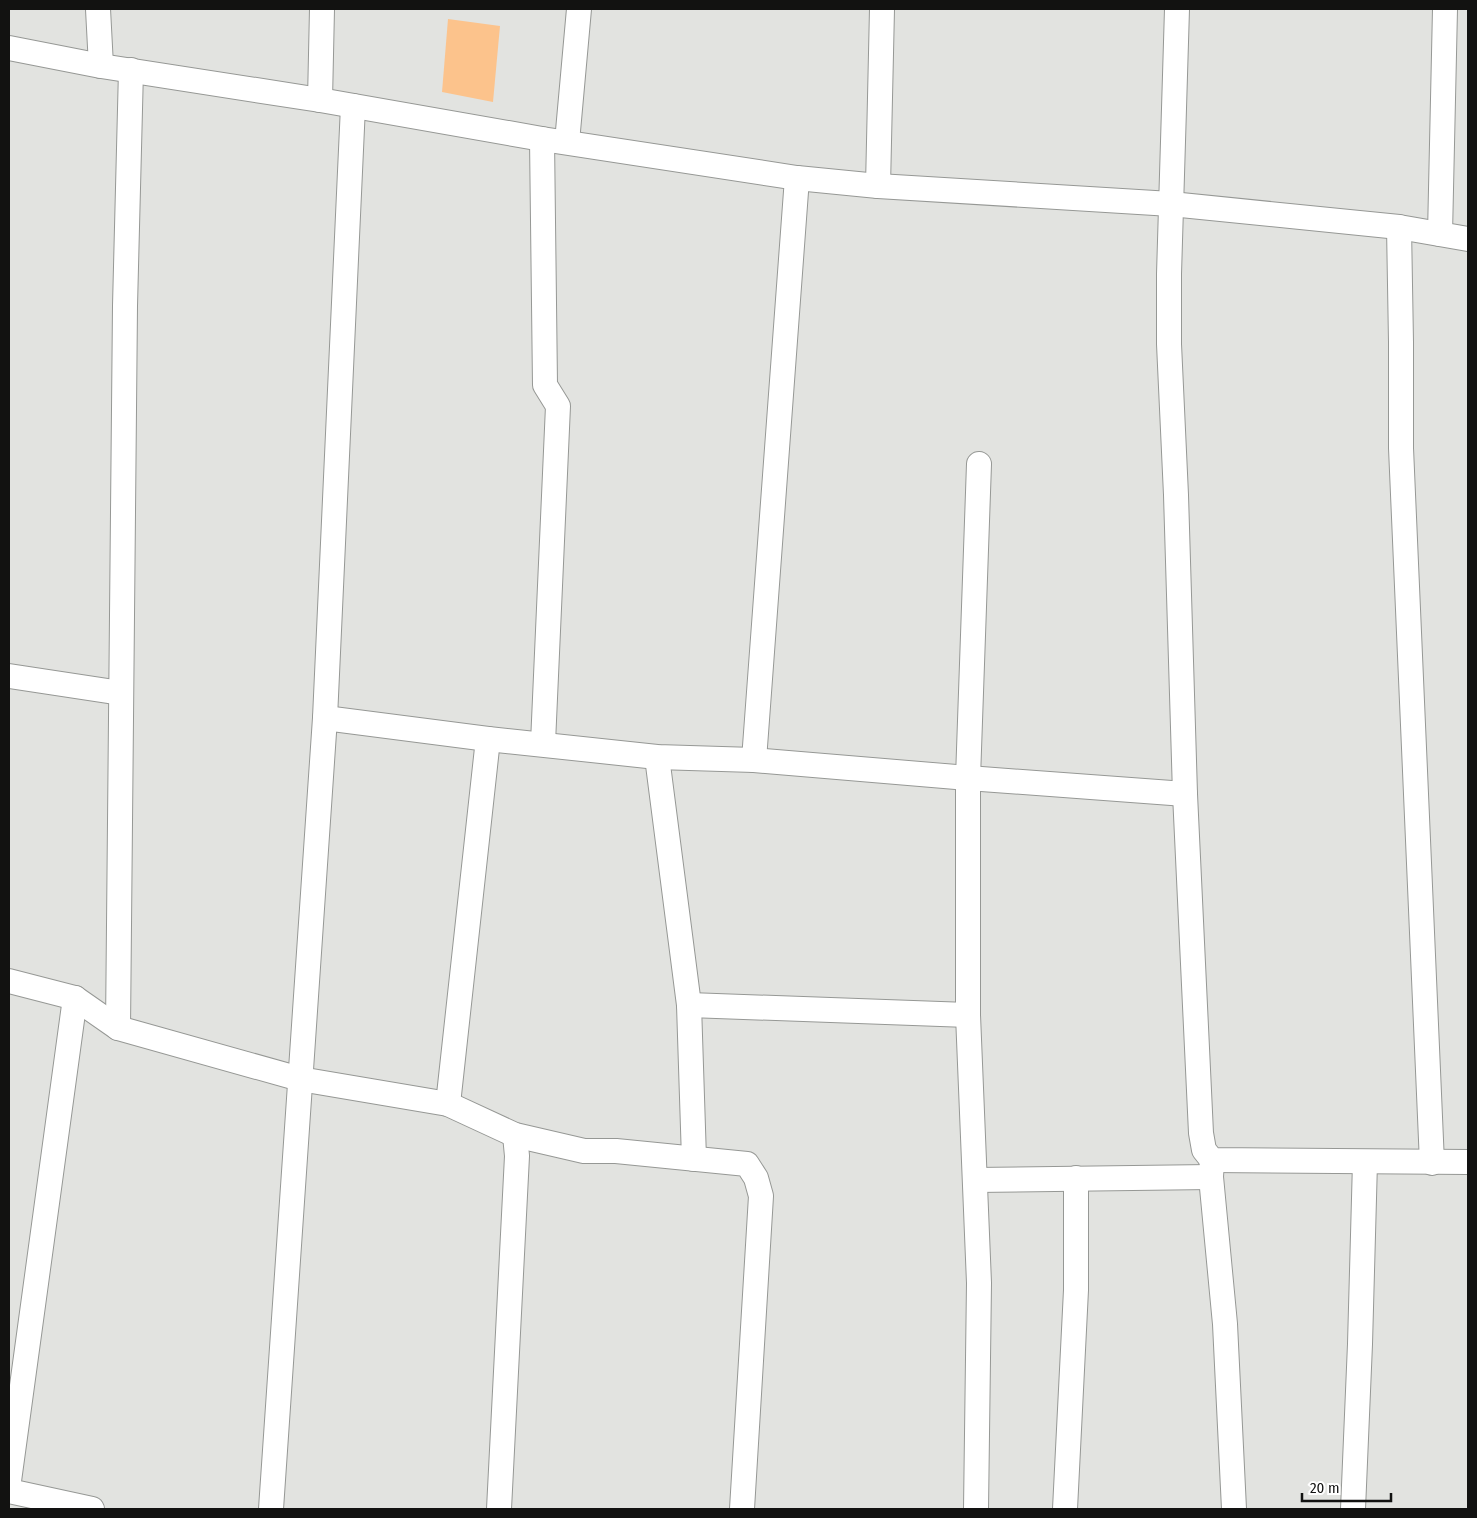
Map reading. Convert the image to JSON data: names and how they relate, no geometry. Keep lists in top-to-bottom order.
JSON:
{
  "scale_bar": "20 m"
}
